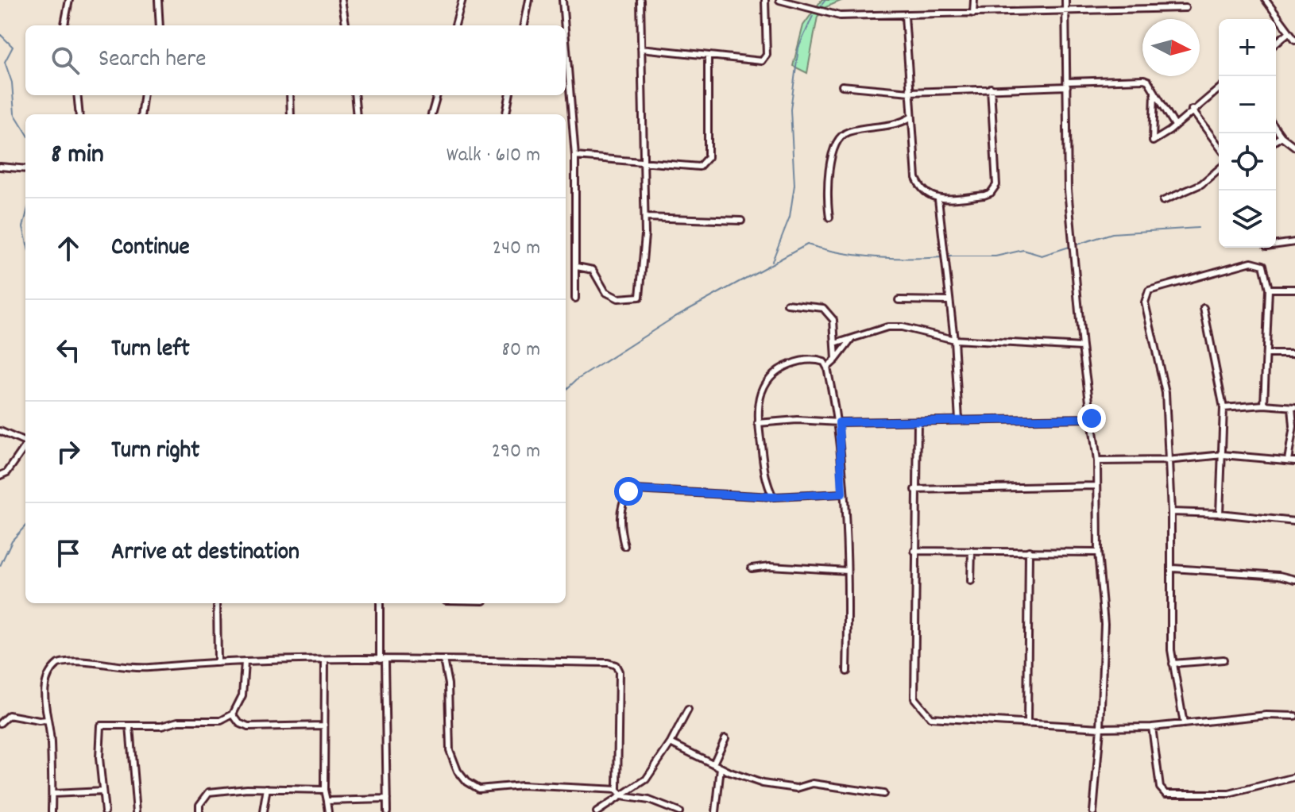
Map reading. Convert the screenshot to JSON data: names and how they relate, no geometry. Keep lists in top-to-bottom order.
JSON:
{
  "north": "right",
  "page": {
    "map_buttons": ["+", "−"],
    "search": "Search here",
    "heading": ["8 min", "Walk · 610 m"],
    "list": [
      ["Continue", "240 m"],
      ["Turn left", "80 m"],
      ["Turn right", "290 m"],
      "Arrive at destination"
    ]
  }
}
